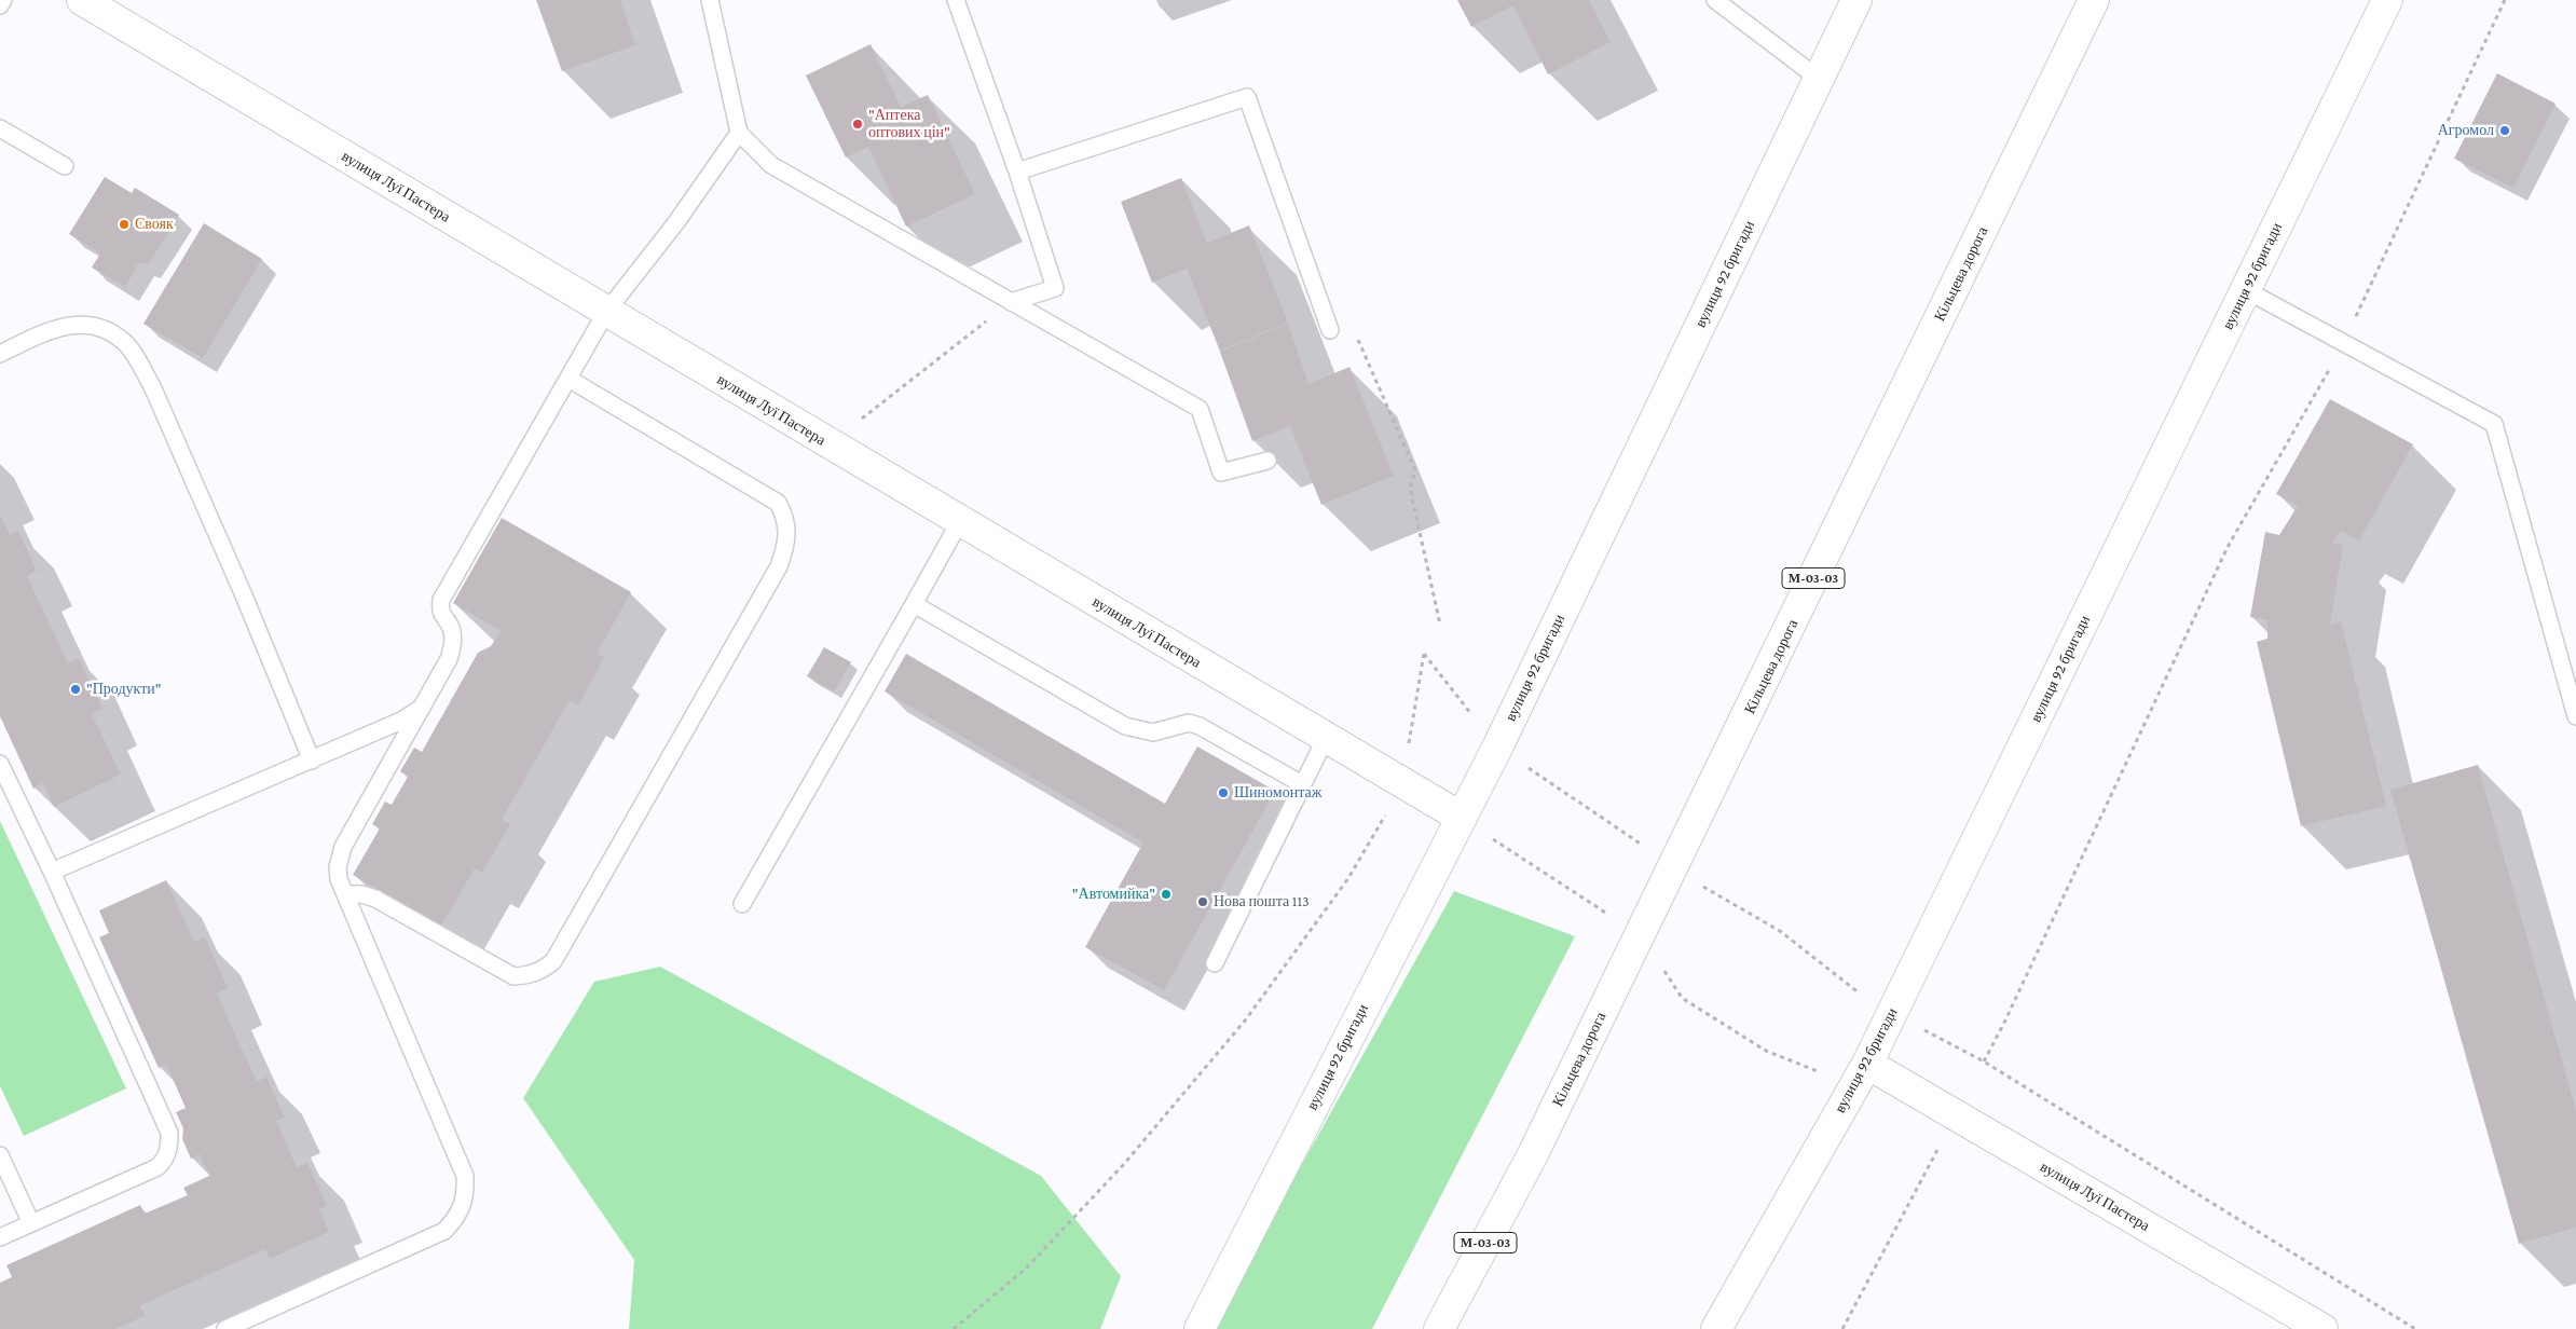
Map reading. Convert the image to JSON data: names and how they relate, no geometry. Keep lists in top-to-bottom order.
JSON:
{
  "streets": {
    "main road": [
      "вулиця Луї Пастера",
      "вулиця 92 бригади",
      "Кільцева дорога",
      "М-03-03"
    ]
  },
  "crossings": [
    ["вулиця Луї Пастера", "вулиця 92 бригади"]
  ],
  "places": [
    "\"Аптека оптових цін\"",
    "Агромол",
    "Свояк",
    "\"Продукти\"",
    "Шиномонтаж",
    "\"Автомийка\"",
    "Нова пошта 113"
  ]
}
